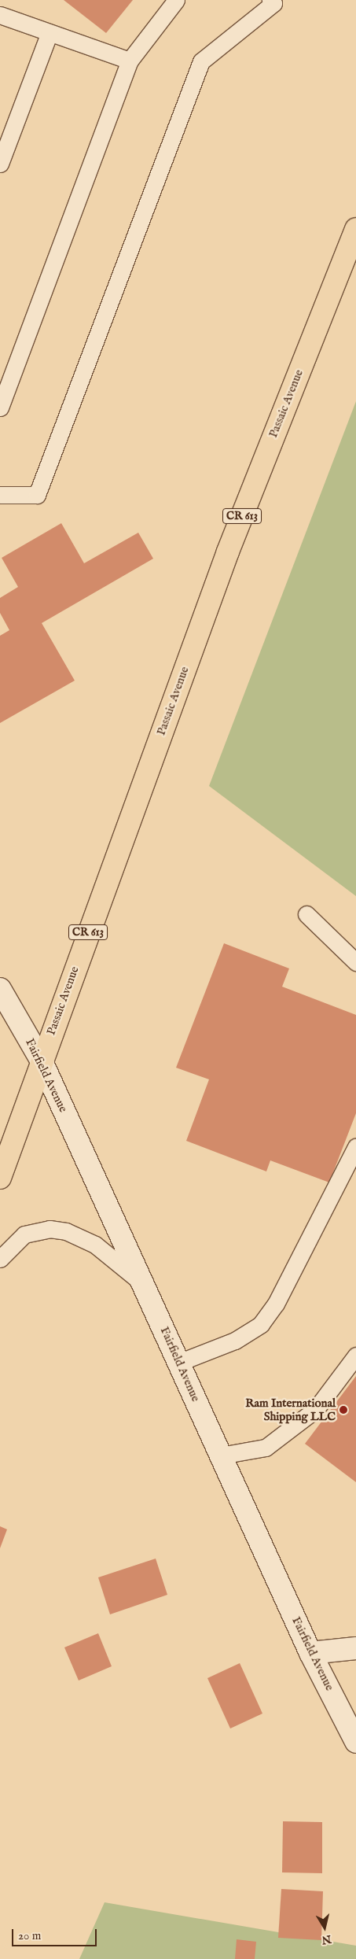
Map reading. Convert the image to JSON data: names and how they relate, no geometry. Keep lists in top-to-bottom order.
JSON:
{
  "streets": {
    "main road": ["Passaic Avenue", "CR 613"],
    "street": ["Fairfield Avenue"]
  },
  "crossings": [
    ["Passaic Avenue", "Fairfield Avenue"]
  ],
  "places": ["Ram International Shipping LLC"],
  "scale_bar": "20 m",
  "north": "bottom"
}
